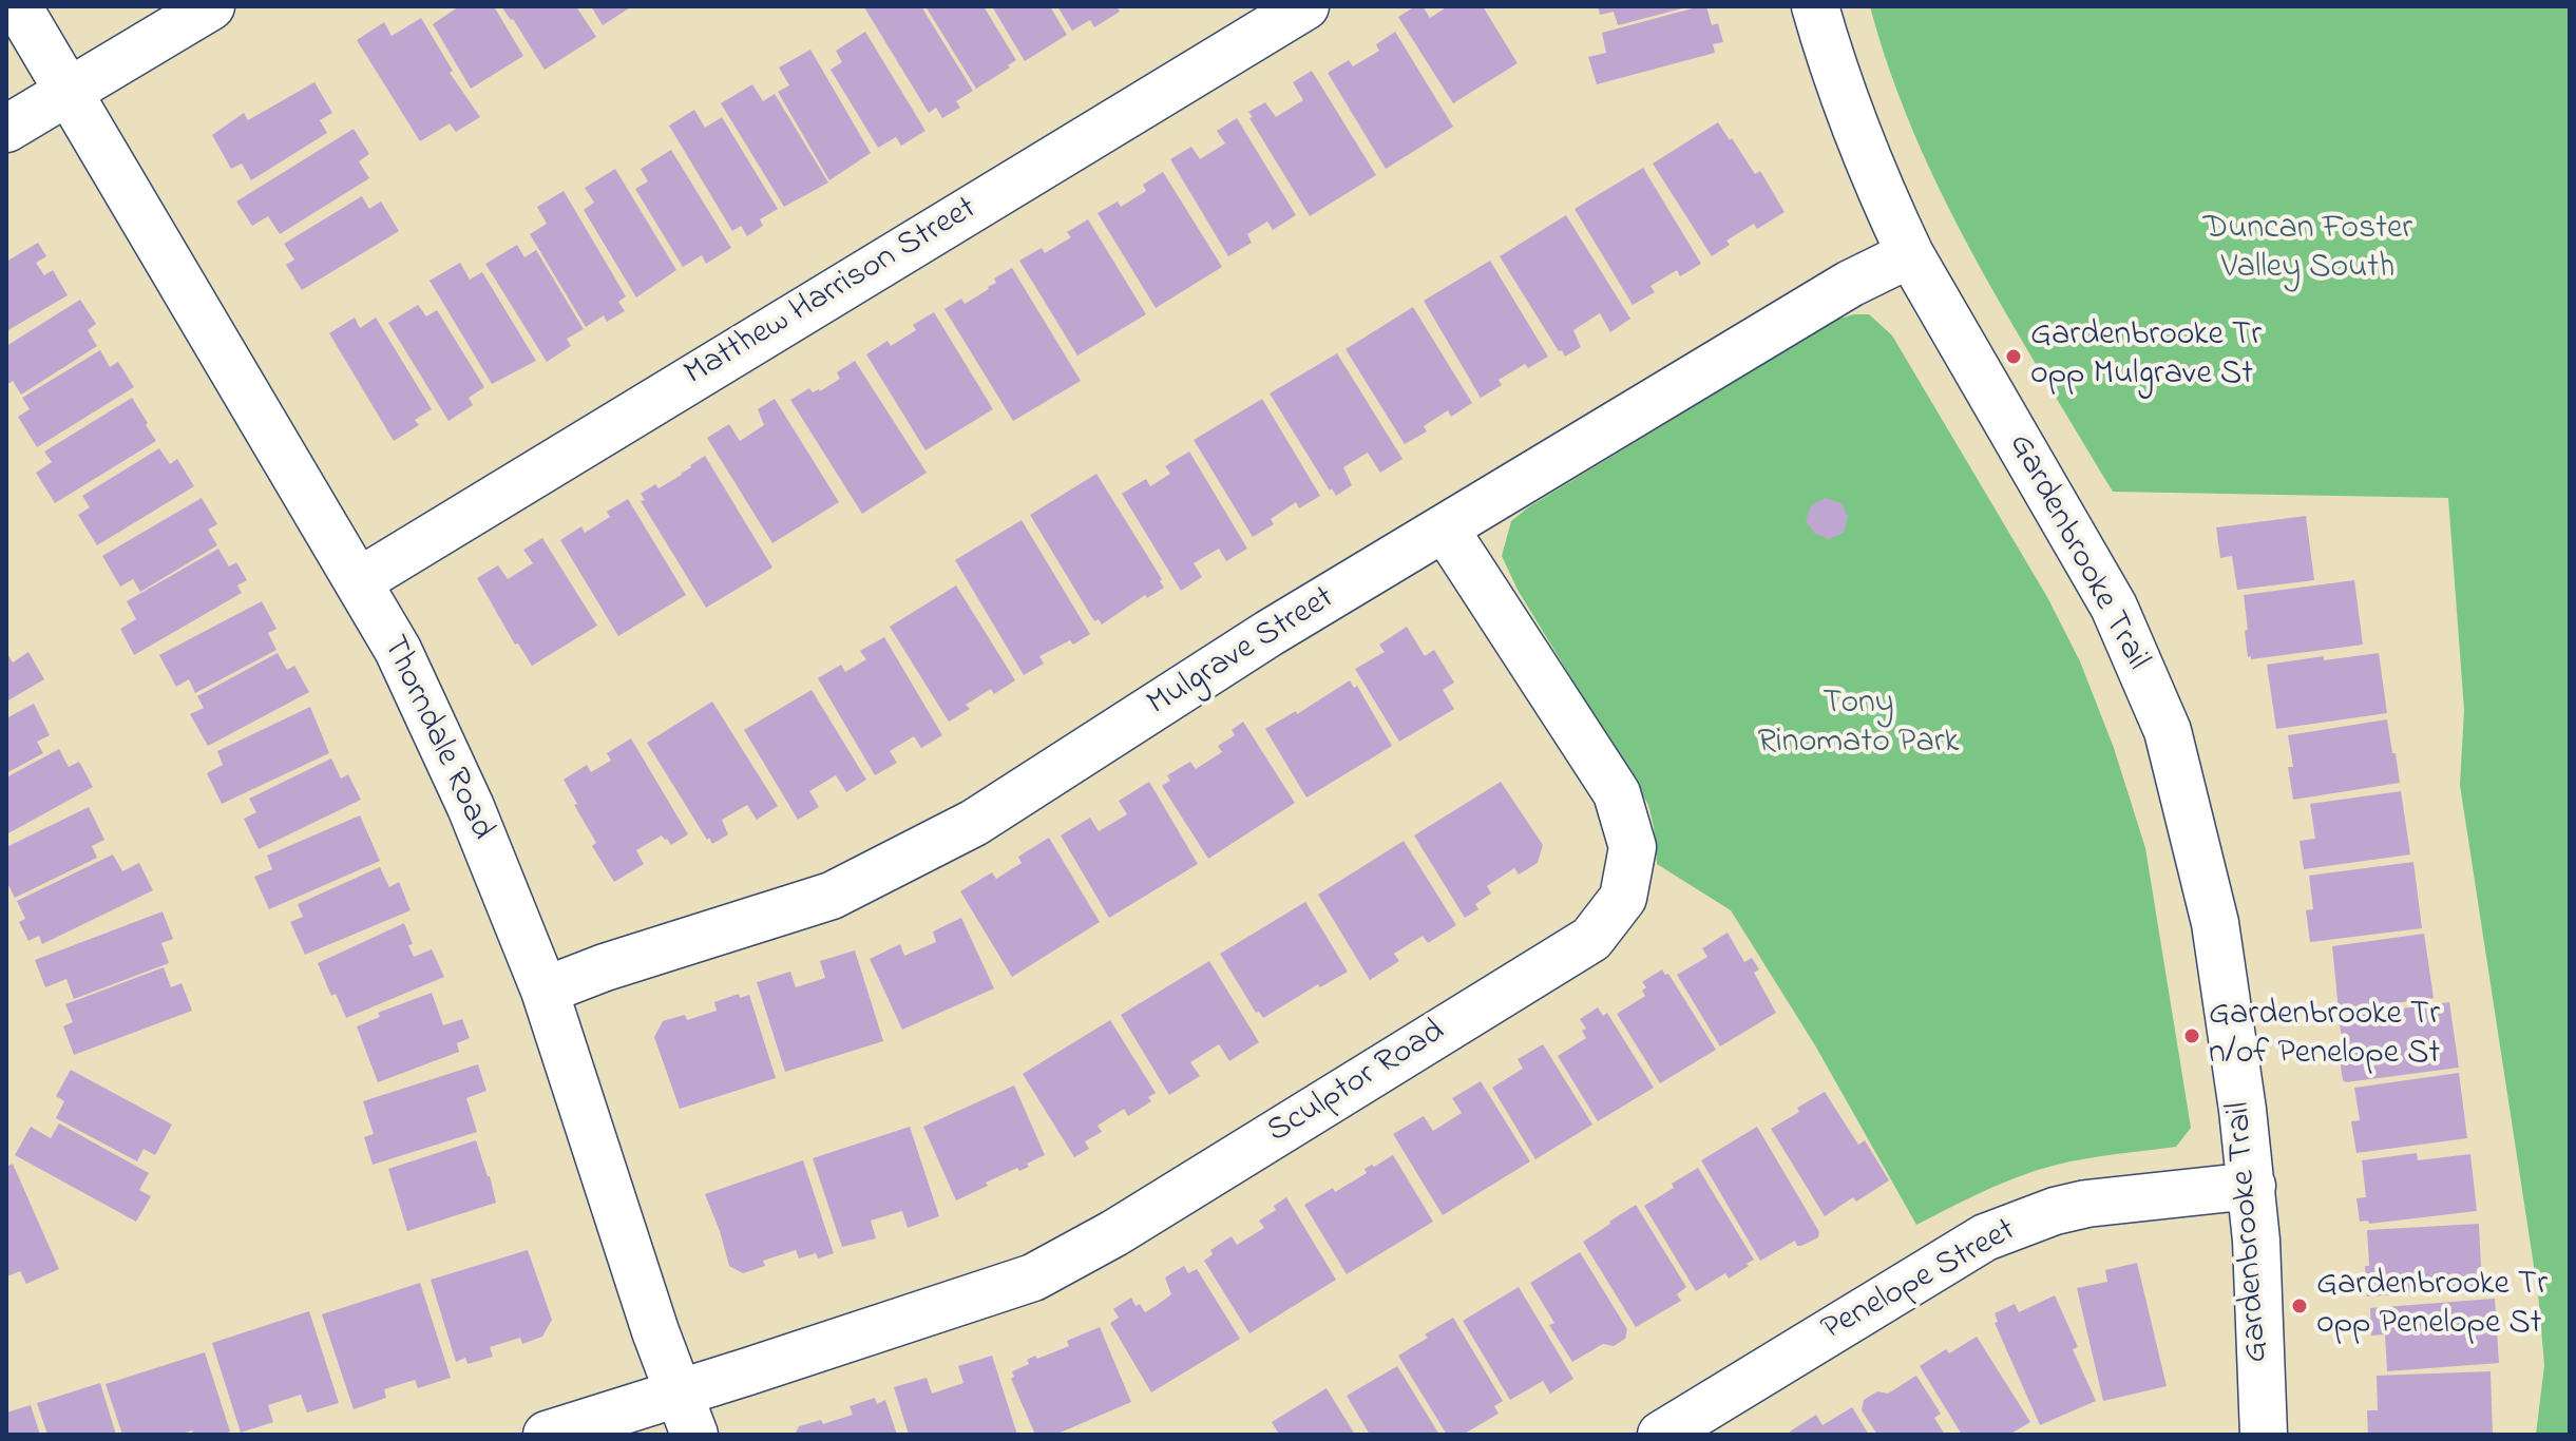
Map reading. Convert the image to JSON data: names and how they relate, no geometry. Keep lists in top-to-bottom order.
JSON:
{
  "streets": {
    "street": [
      "Matthew Harrison Street",
      "Gardenbrooke Trail",
      "Mulgrave Street",
      "Thorndale Road",
      "Sculptor Road",
      "Penelope Street"
    ]
  },
  "crossings": [
    ["Matthew Harrison Street", "Thorndale Road"],
    ["Gardenbrooke Trail", "Mulgrave Street"],
    ["Gardenbrooke Trail", "Penelope Street"],
    ["Mulgrave Street", "Thorndale Road"],
    ["Mulgrave Street", "Sculptor Road"],
    ["Thorndale Road", "Sculptor Road"]
  ],
  "parks": ["Duncan Foster Valley South", "Tony Rinomato Park"],
  "places": ["Gardenbrooke Tr opp Mulgrave St", "Gardenbrooke Tr n/of Penelope St", "Gardenbrooke Tr opp Penelope St"]
}
